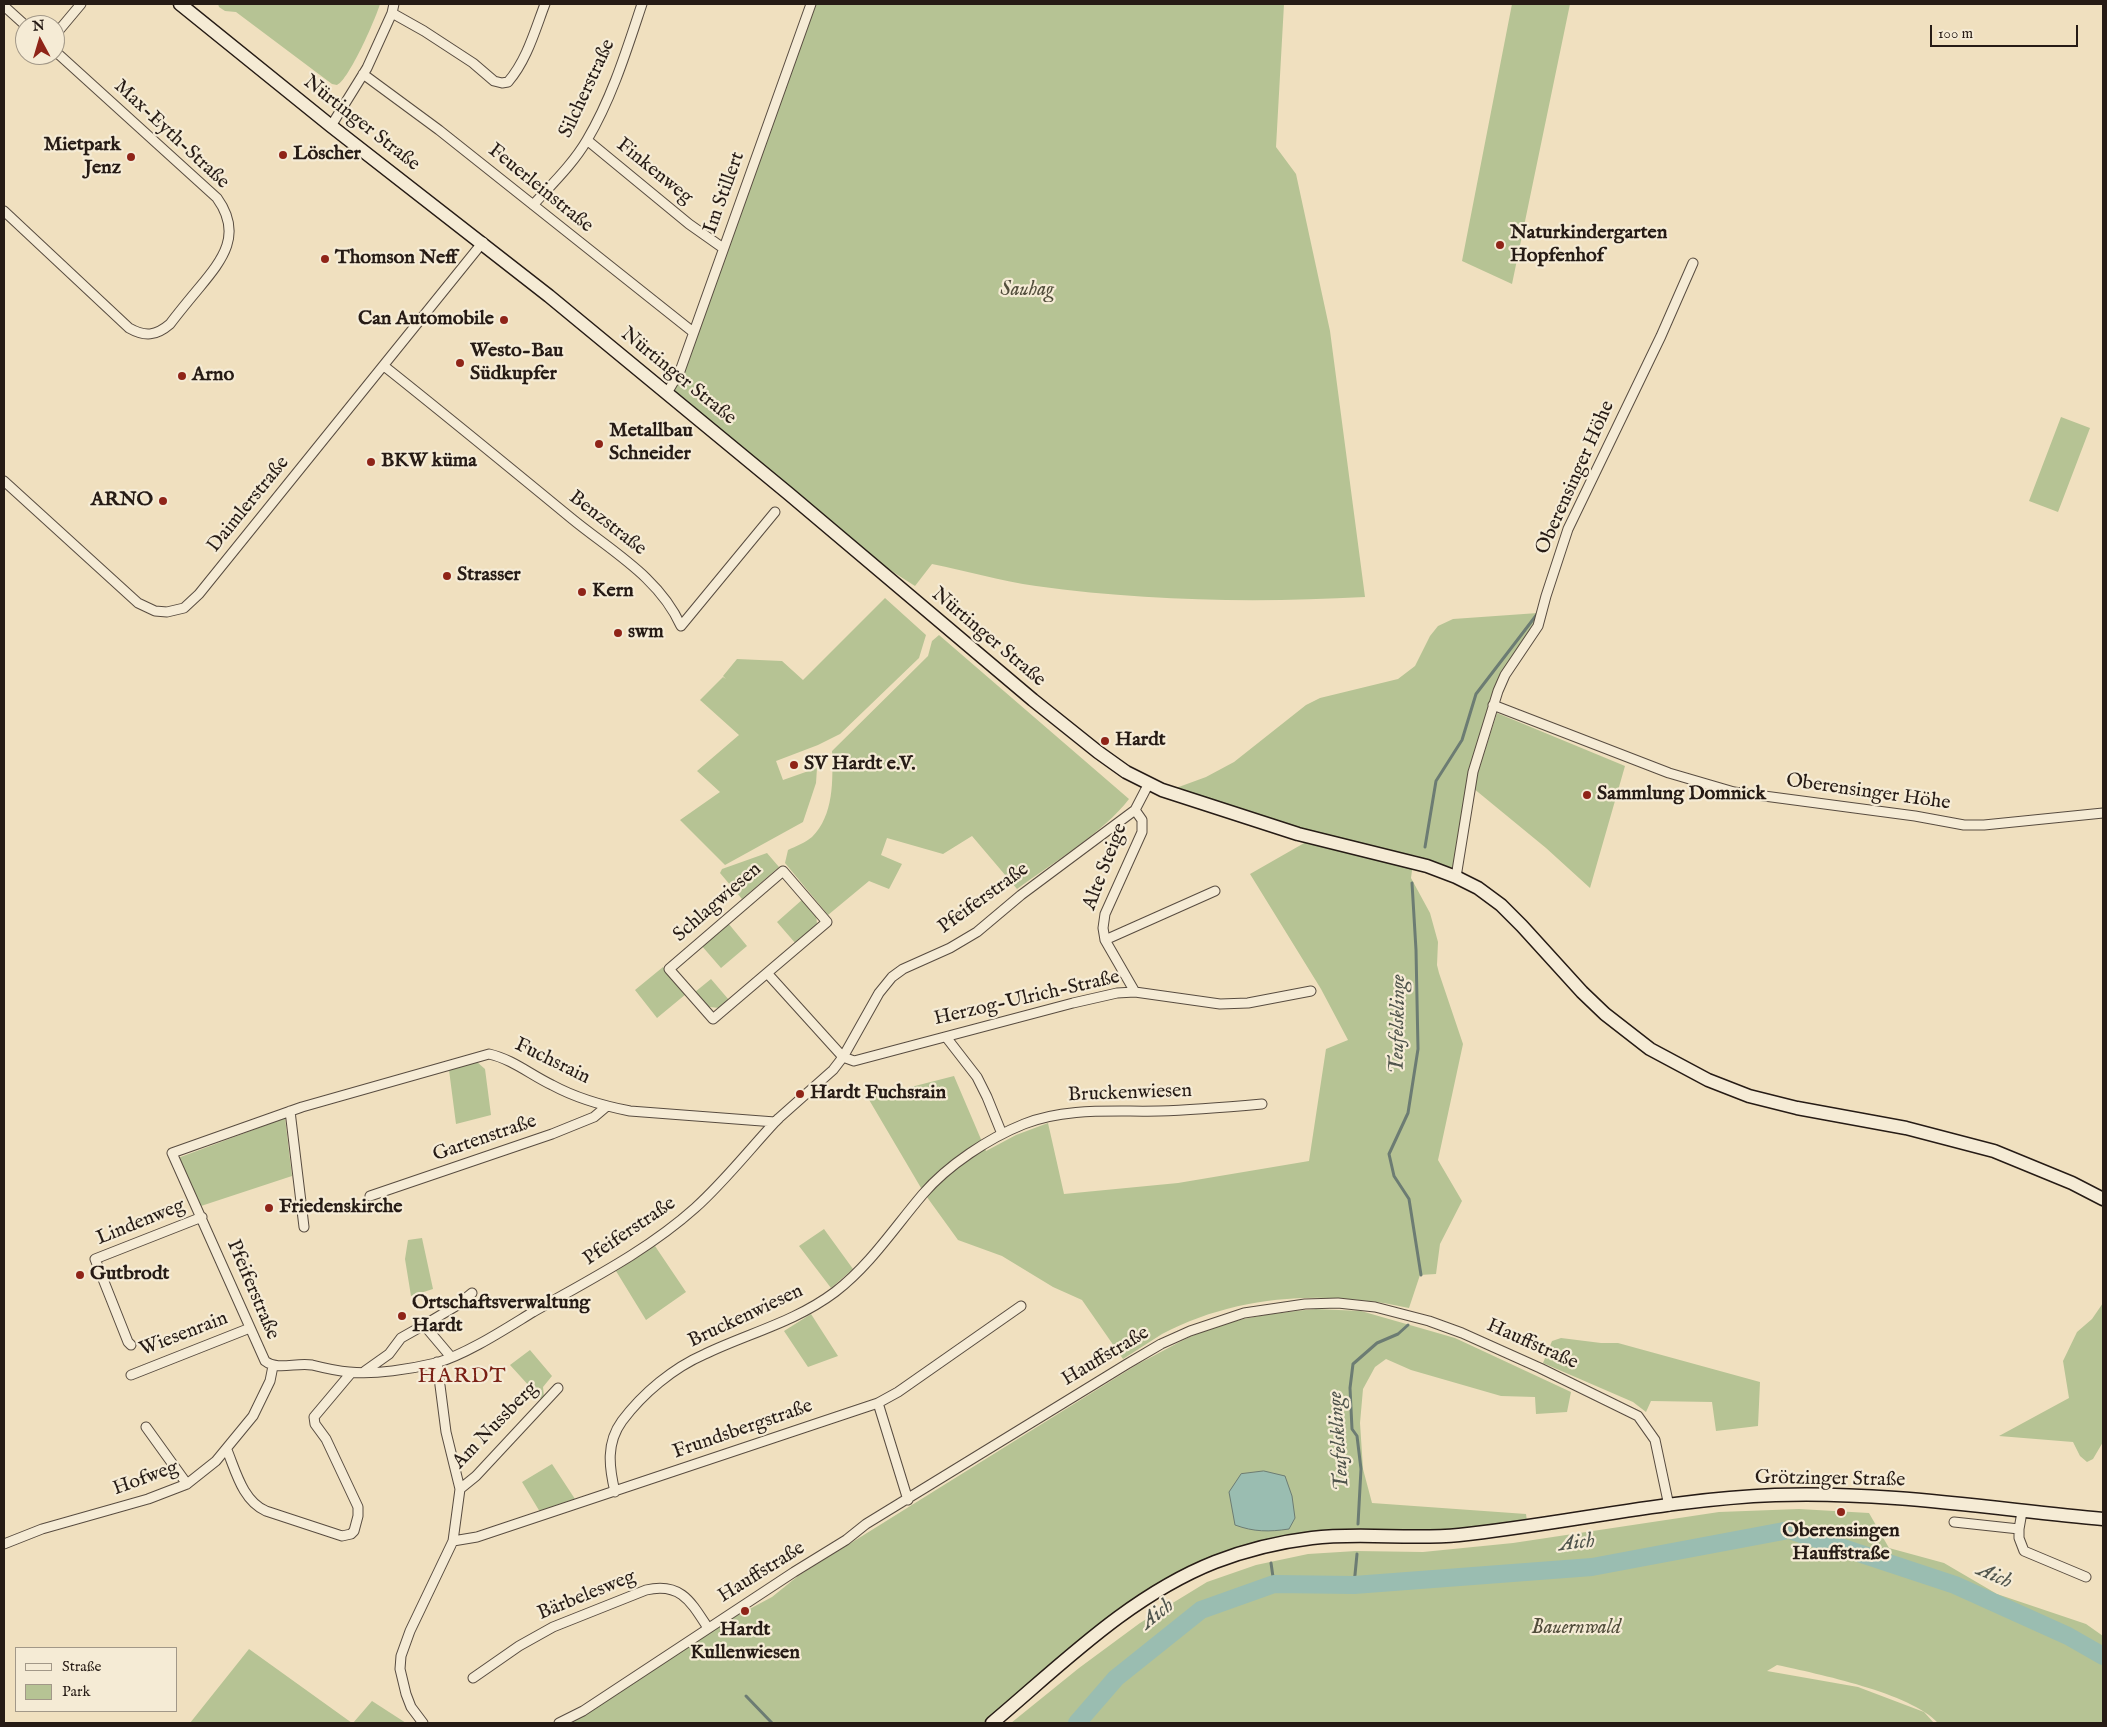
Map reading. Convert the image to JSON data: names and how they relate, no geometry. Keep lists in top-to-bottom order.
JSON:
{
  "streets": {
    "main road": ["Nürtinger Straße", "Grötzinger Straße"],
    "street": [
      "Silcherstraße",
      "Max-Eyth-Straße",
      "Finkenweg",
      "Feuerleinstraße",
      "Im Stillert",
      "Oberensinger Höhe",
      "Daimlerstraße",
      "Benzstraße",
      "Alte Steige",
      "Pfeiferstraße",
      "Schlagwiesen",
      "Herzog-Ulrich-Straße",
      "Fuchsrain",
      "Bruckenwiesen",
      "Gartenstraße",
      "Lindenweg",
      "Wiesenrain",
      "Hauffstraße",
      "Am Nussberg",
      "Frundsbergstraße",
      "Hofweg",
      "Bärbelesweg"
    ]
  },
  "crossings": [
    ["Silcherstraße", "Finkenweg"],
    ["Silcherstraße", "Feuerleinstraße"],
    ["Nürtinger Straße", "Im Stillert"],
    ["Nürtinger Straße", "Oberensinger Höhe"],
    ["Nürtinger Straße", "Daimlerstraße"],
    ["Nürtinger Straße", "Pfeiferstraße"],
    ["Finkenweg", "Im Stillert"],
    ["Feuerleinstraße", "Im Stillert"],
    ["Daimlerstraße", "Benzstraße"],
    ["Alte Steige", "Pfeiferstraße"],
    ["Alte Steige", "Herzog-Ulrich-Straße"],
    ["Pfeiferstraße", "Herzog-Ulrich-Straße"],
    ["Pfeiferstraße", "Fuchsrain"],
    ["Pfeiferstraße", "Lindenweg"],
    ["Pfeiferstraße", "Wiesenrain"],
    ["Pfeiferstraße", "Hofweg"],
    ["Fuchsrain", "Gartenstraße"],
    ["Bruckenwiesen", "Frundsbergstraße"],
    ["Hauffstraße", "Grötzinger Straße"],
    ["Hauffstraße", "Bärbelesweg"]
  ],
  "districts": ["HARDT"],
  "water": ["Teufelsklinge", "Aich"],
  "parks": ["Sauhag", "Bauernwald"],
  "places": [
    "Löscher",
    "Mietpark Jenz",
    "Naturkindergarten Hopfenhof",
    "Thomson Neff",
    "Can Automobile",
    "Westo-Bau Südkupfer",
    "Arno",
    "Metallbau Schneider",
    "BKW küma",
    "ARNO",
    "Strasser",
    "Kern",
    "swm",
    "Hardt",
    "SV Hardt e.V.",
    "Sammlung Domnick",
    "Hardt Fuchsrain",
    "Friedenskirche",
    "Gutbrodt",
    "Ortschaftsverwaltung Hardt",
    "Oberensingen Hauffstraße",
    "Hardt Kullenwiesen"
  ],
  "legend": ["Straße", "Park"],
  "scale_bar": "100 m",
  "north": "top"
}
